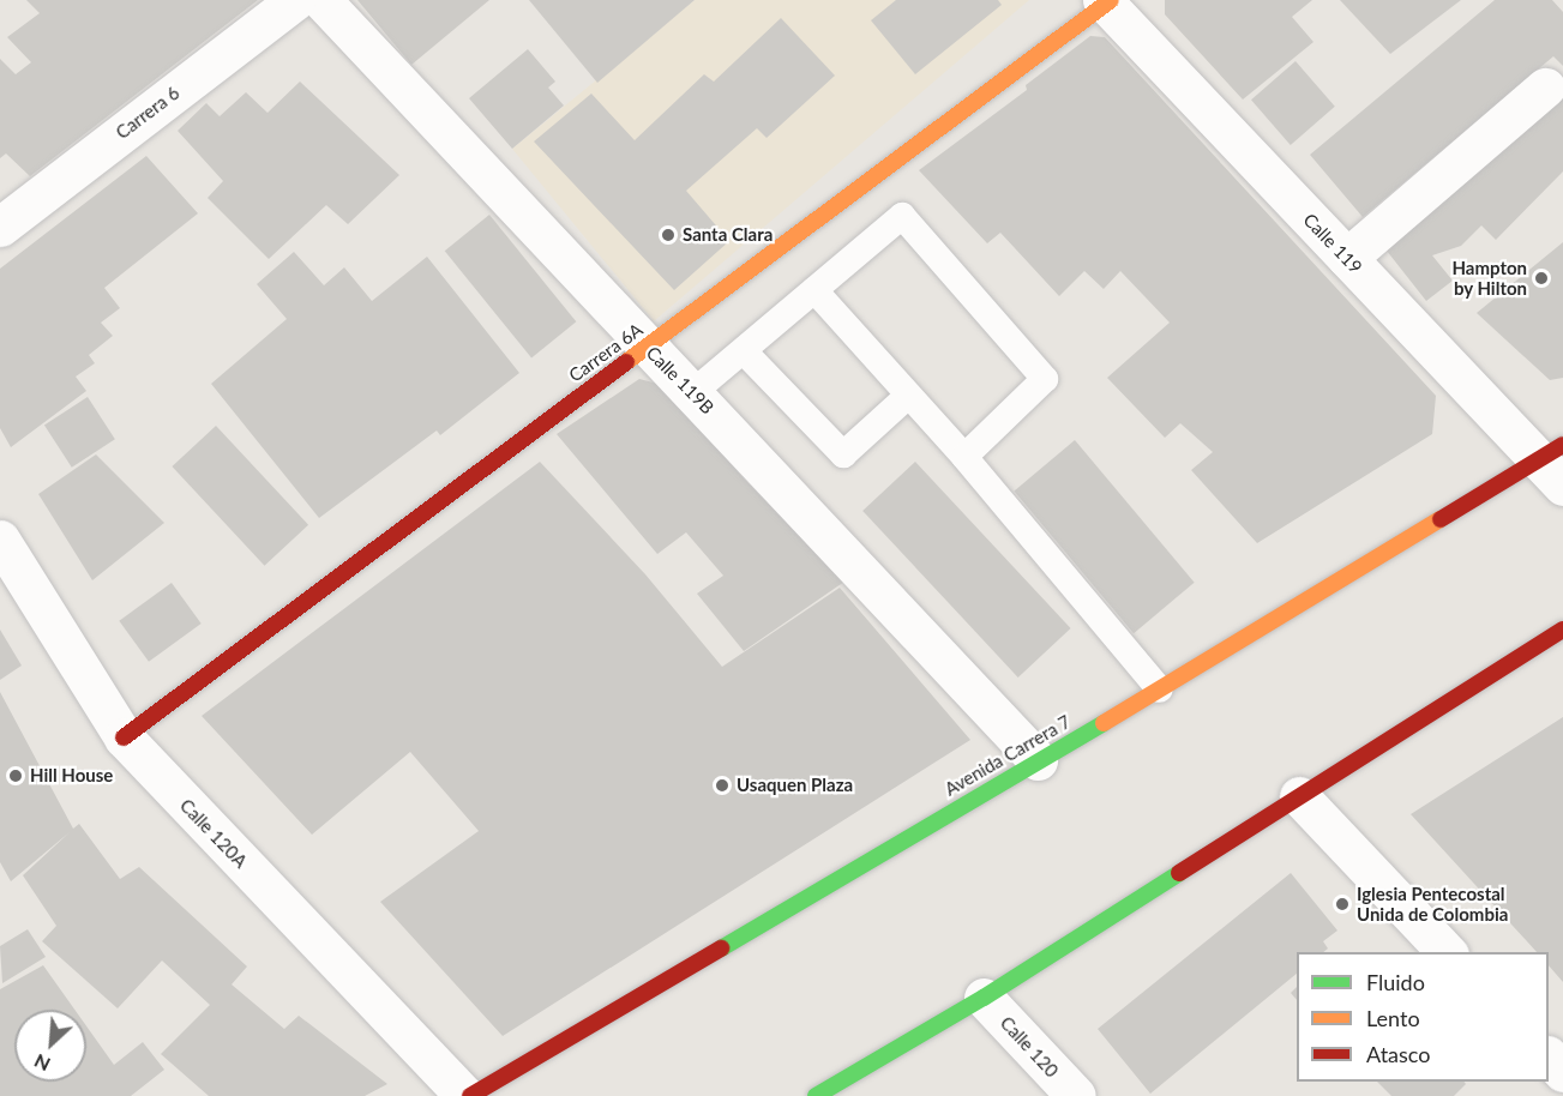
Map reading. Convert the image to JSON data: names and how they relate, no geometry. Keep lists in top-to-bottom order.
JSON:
{
  "streets": {
    "main road": ["Carrera 6A", "Avenida Carrera 7"],
    "street": [
      "Carrera 6",
      "Calle 119",
      "Calle 119B",
      "Calle 120A",
      "Calle 120"
    ]
  },
  "crossings": [
    ["Calle 119", "Carrera 6A"],
    ["Calle 119", "Avenida Carrera 7"],
    ["Carrera 6A", "Calle 119B"],
    ["Carrera 6A", "Calle 120A"],
    ["Calle 119B", "Avenida Carrera 7"],
    ["Avenida Carrera 7", "Calle 120A"]
  ],
  "places": [
    "Santa Clara",
    "Hampton by Hilton",
    "Hill House",
    "Usaquen Plaza",
    "Iglesia Pentecostal Unida de Colombia"
  ],
  "legend": ["Fluido", "Lento", "Atasco"],
  "north": "bottom left"
}
